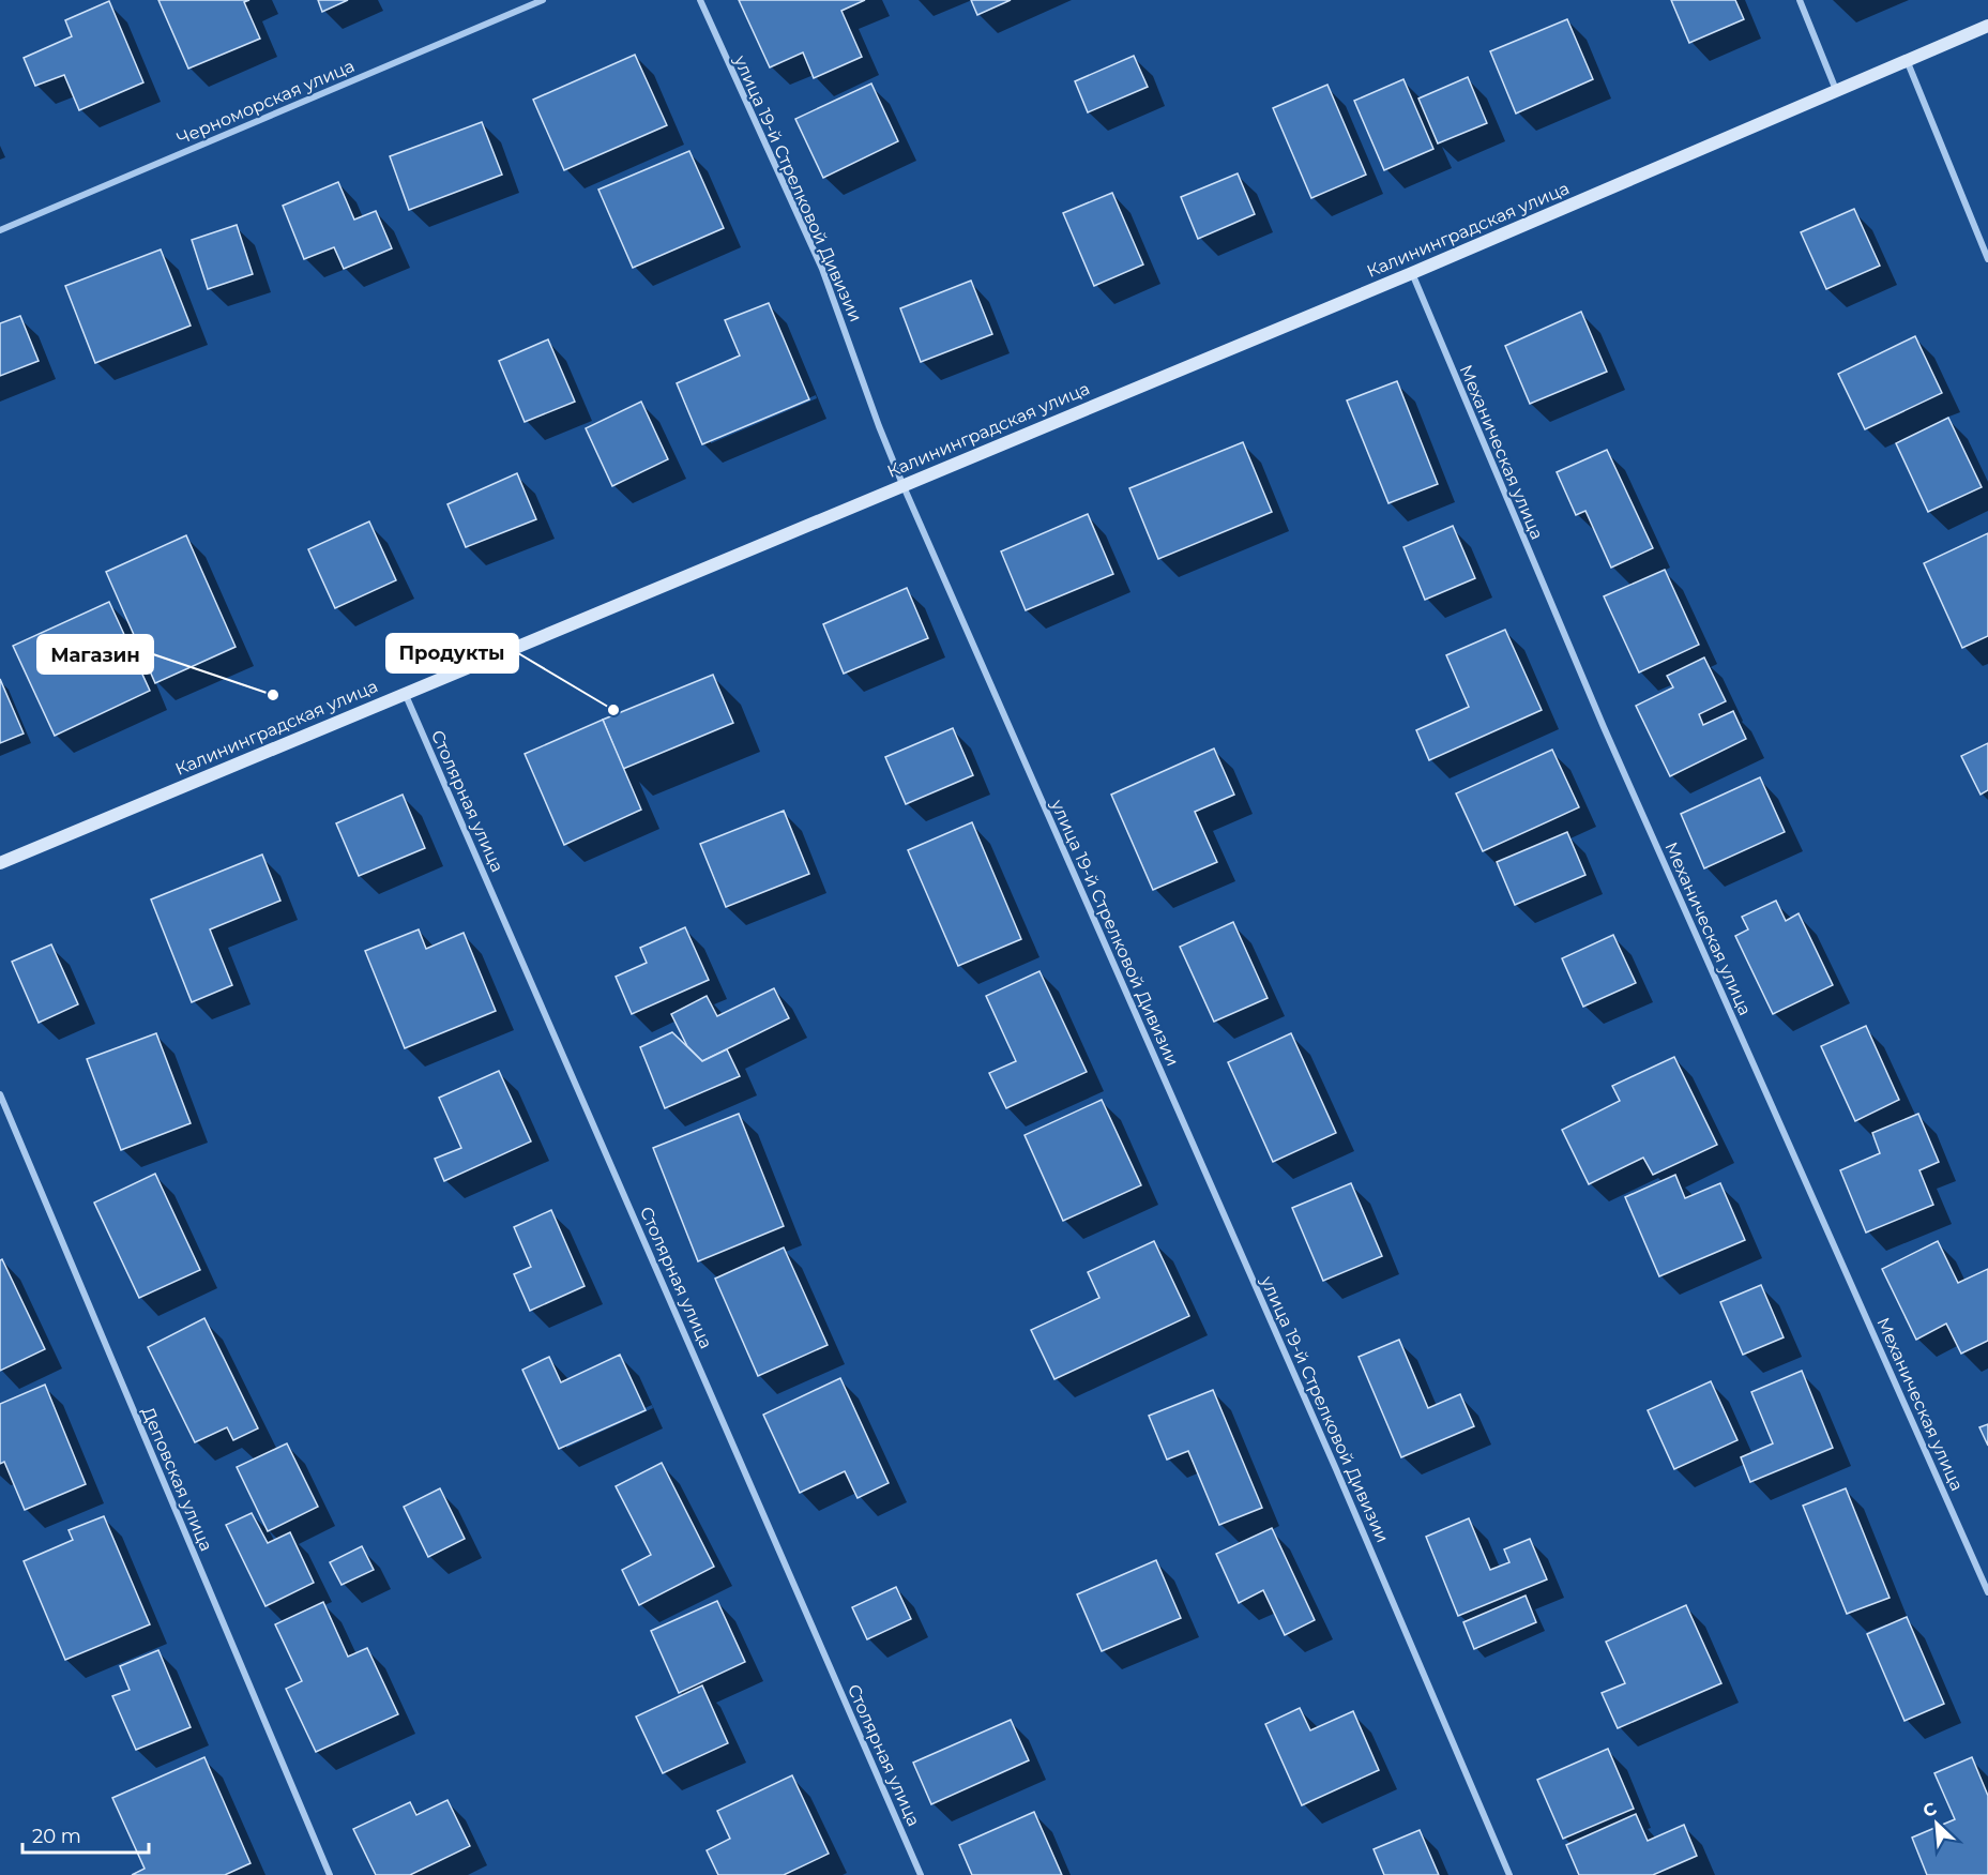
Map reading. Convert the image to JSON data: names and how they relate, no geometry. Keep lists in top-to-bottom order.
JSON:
{
  "streets": {
    "main road": ["Калининградская улица"],
    "street": [
      "Черноморская улица",
      "улица 19-й Стрелковой Дивизии",
      "Механическая улица",
      "Столярная улица",
      "Деповская улица"
    ]
  },
  "crossings": [
    ["улица 19-й Стрелковой Дивизии", "Калининградская улица"],
    ["Калининградская улица", "Механическая улица"],
    ["Калининградская улица", "Столярная улица"]
  ],
  "places": ["Магазин", "Продукты"],
  "scale_bar": "20 m",
  "north": "top left"
}
